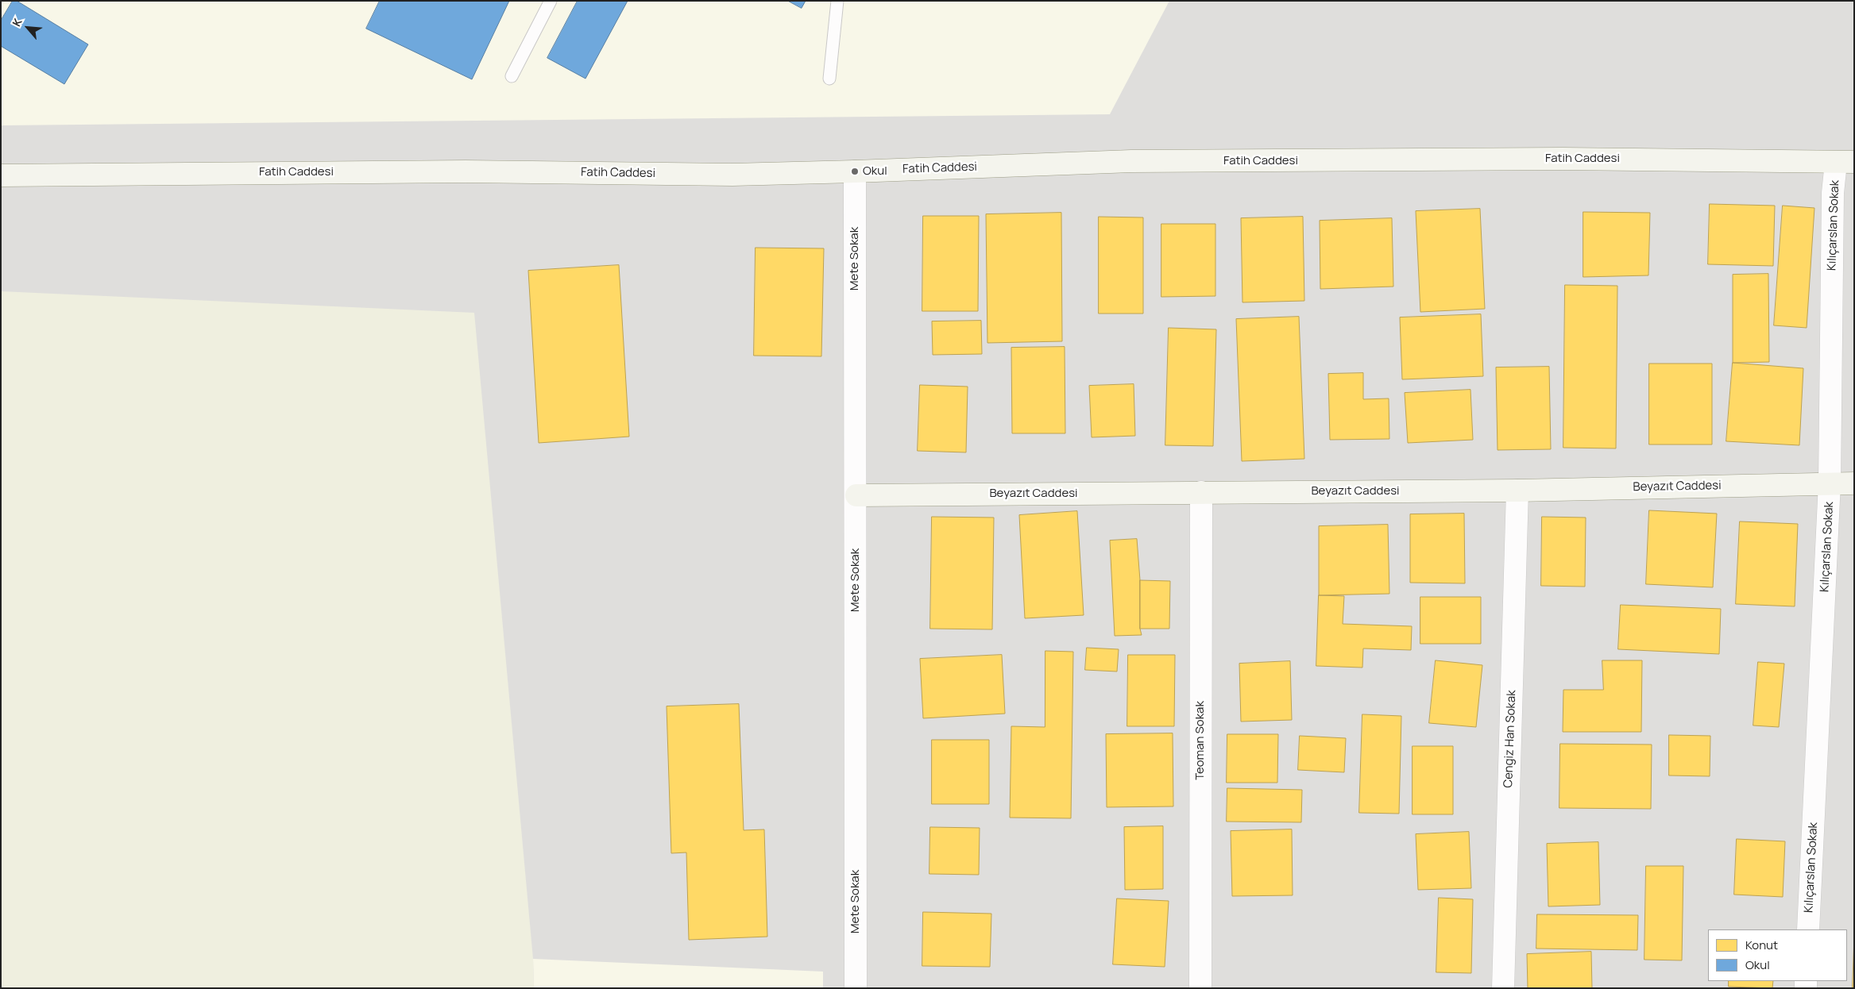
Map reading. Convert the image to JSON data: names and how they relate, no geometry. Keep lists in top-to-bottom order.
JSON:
{
  "streets": {
    "street": [
      "Fatih Caddesi",
      "Kılıçarslan Sokak",
      "Mete Sokak",
      "Beyazıt Caddesi",
      "Cengiz Han Sokak",
      "Teoman Sokak"
    ]
  },
  "crossings": [
    ["Fatih Caddesi", "Kılıçarslan Sokak"],
    ["Fatih Caddesi", "Mete Sokak"],
    ["Kılıçarslan Sokak", "Beyazıt Caddesi"],
    ["Mete Sokak", "Beyazıt Caddesi"],
    ["Beyazıt Caddesi", "Cengiz Han Sokak"],
    ["Beyazıt Caddesi", "Teoman Sokak"]
  ],
  "places": ["Okul"],
  "legend": ["Konut", "Okul"],
  "north": "top left"
}
